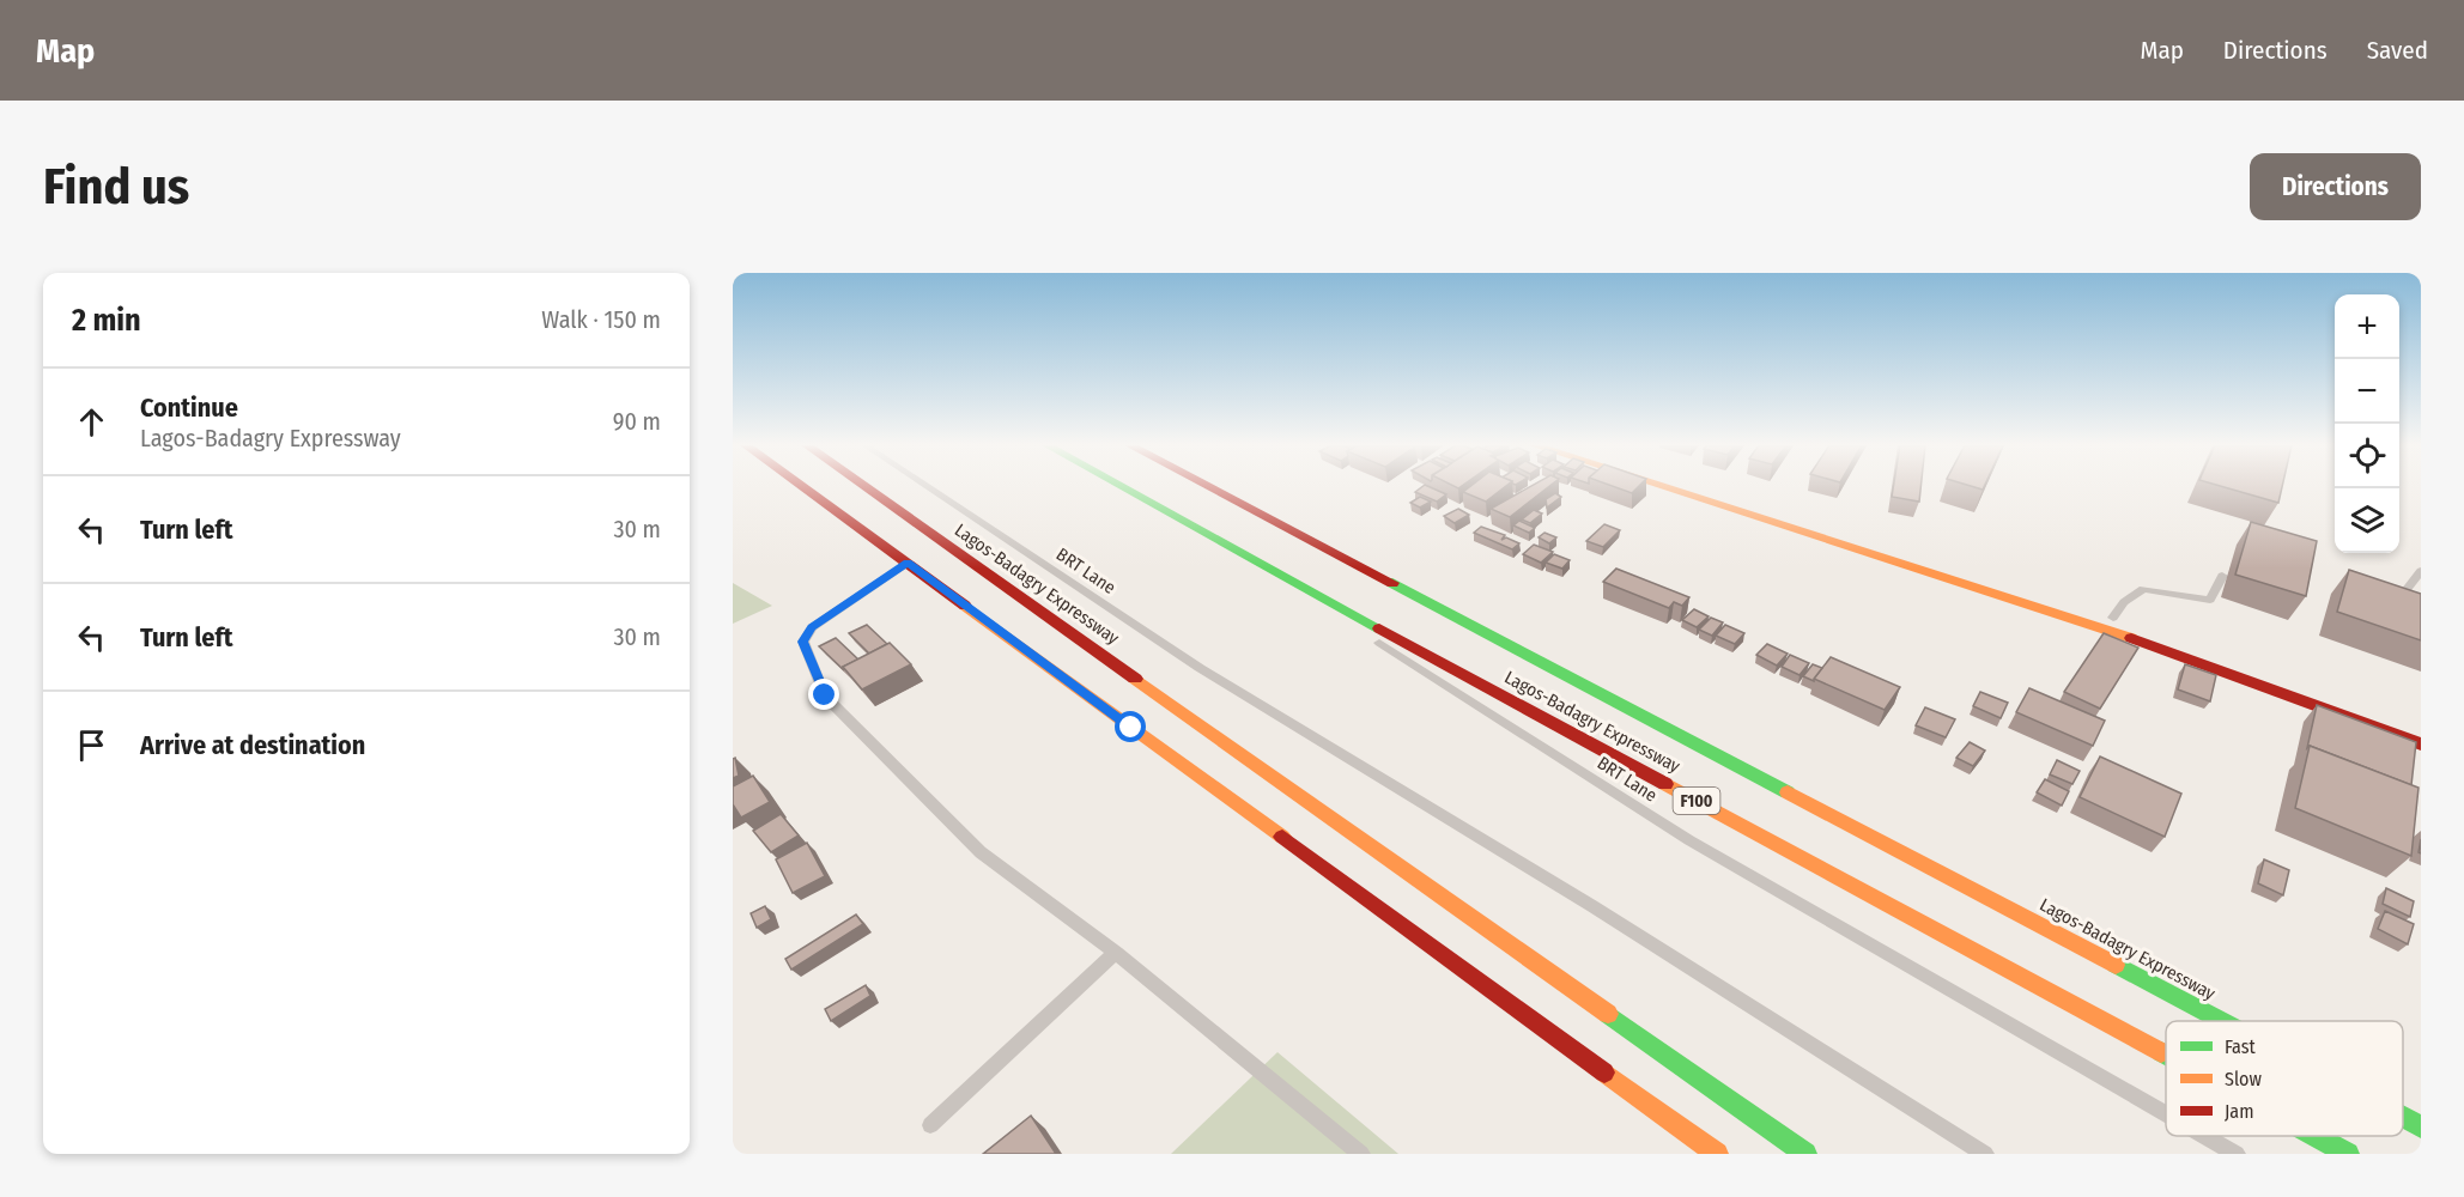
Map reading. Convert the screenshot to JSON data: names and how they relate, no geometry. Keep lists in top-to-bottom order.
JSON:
{
  "streets": {
    "main road": ["Lagos-Badagry Expressway", "F100"],
    "lane": ["BRT Lane"]
  },
  "legend": ["Fast", "Slow", "Jam"],
  "page": {
    "header": "Map",
    "nav": ["Map", "Directions", "Saved"],
    "buttons": "Directions",
    "title": "Find us",
    "heading": ["2 min", "Walk · 150 m"],
    "map_buttons": ["+", "−"],
    "list": [
      ["Continue", "Lagos-Badagry Expressway", "90 m"],
      ["Turn left", "30 m"],
      ["Turn left", "30 m"],
      "Arrive at destination"
    ]
  }
}
